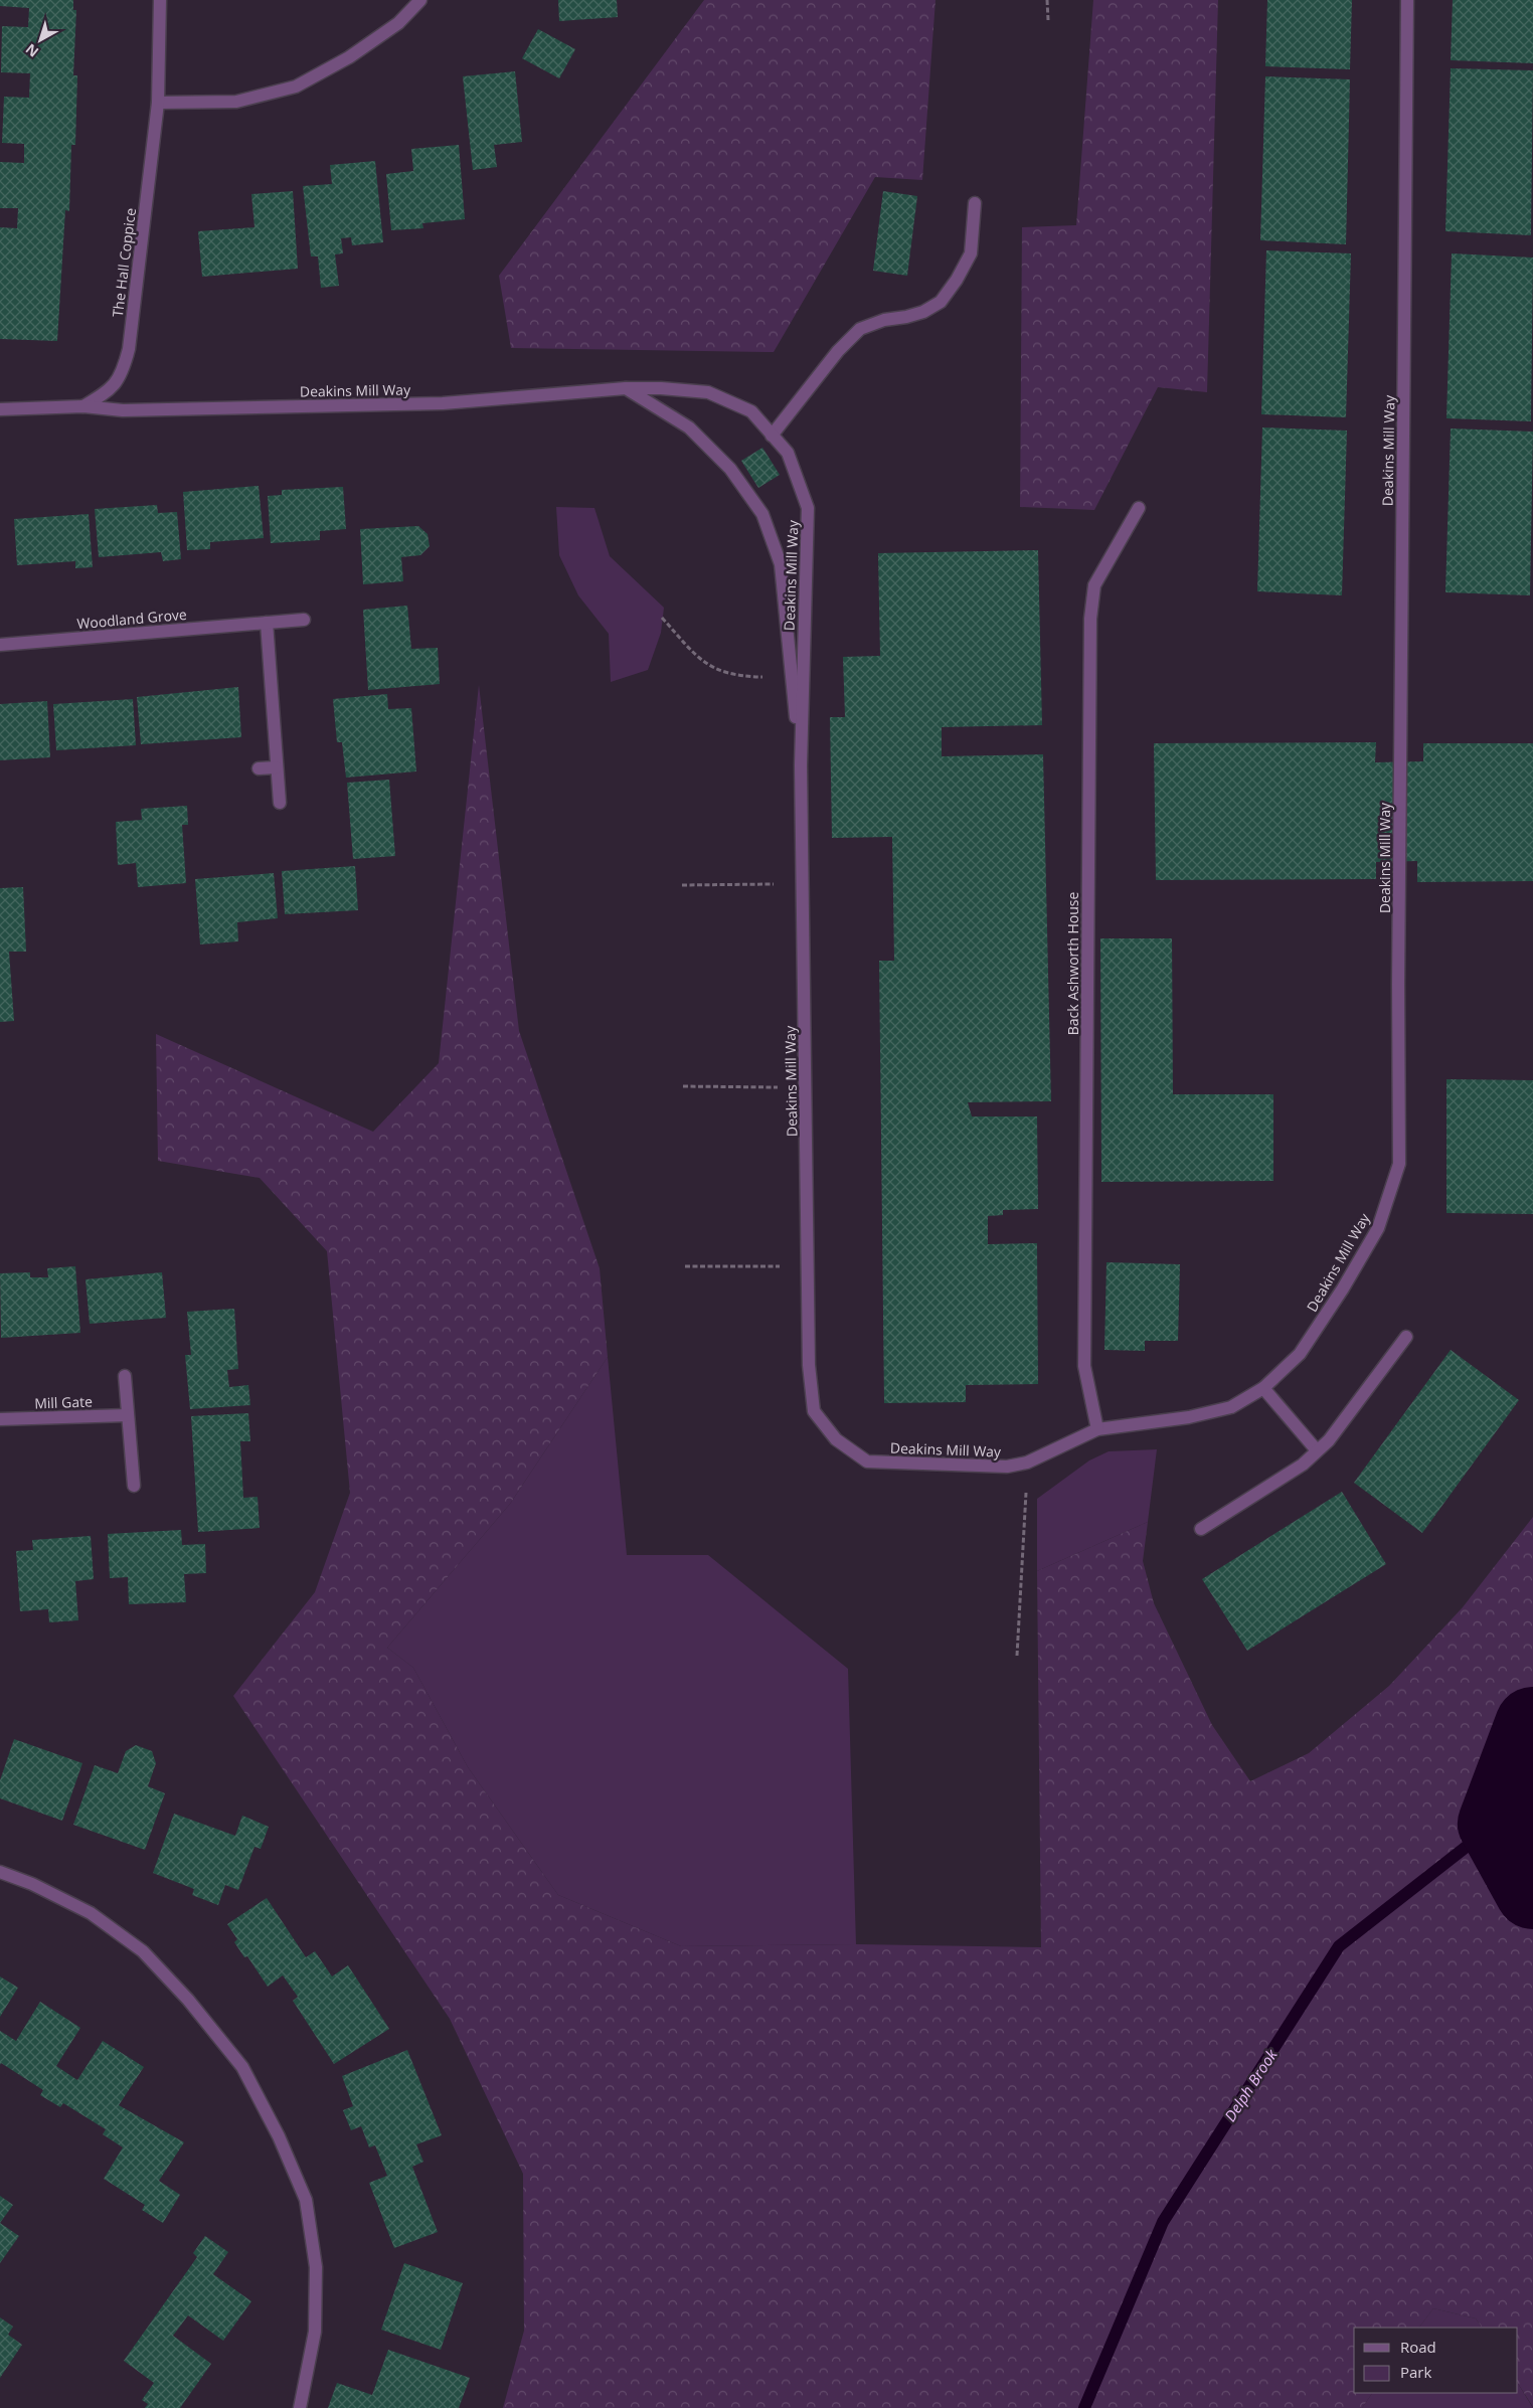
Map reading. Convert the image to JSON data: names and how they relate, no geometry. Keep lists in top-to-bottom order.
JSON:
{
  "streets": {
    "street": [
      "The Hall Coppice",
      "Deakins Mill Way",
      "Woodland Grove",
      "Back Ashworth House",
      "Mill Gate"
    ]
  },
  "crossings": [
    ["The Hall Coppice", "Deakins Mill Way"],
    ["Deakins Mill Way", "Back Ashworth House"]
  ],
  "water": ["Delph Brook"],
  "legend": ["Road", "Park"],
  "north": "bottom left"
}
